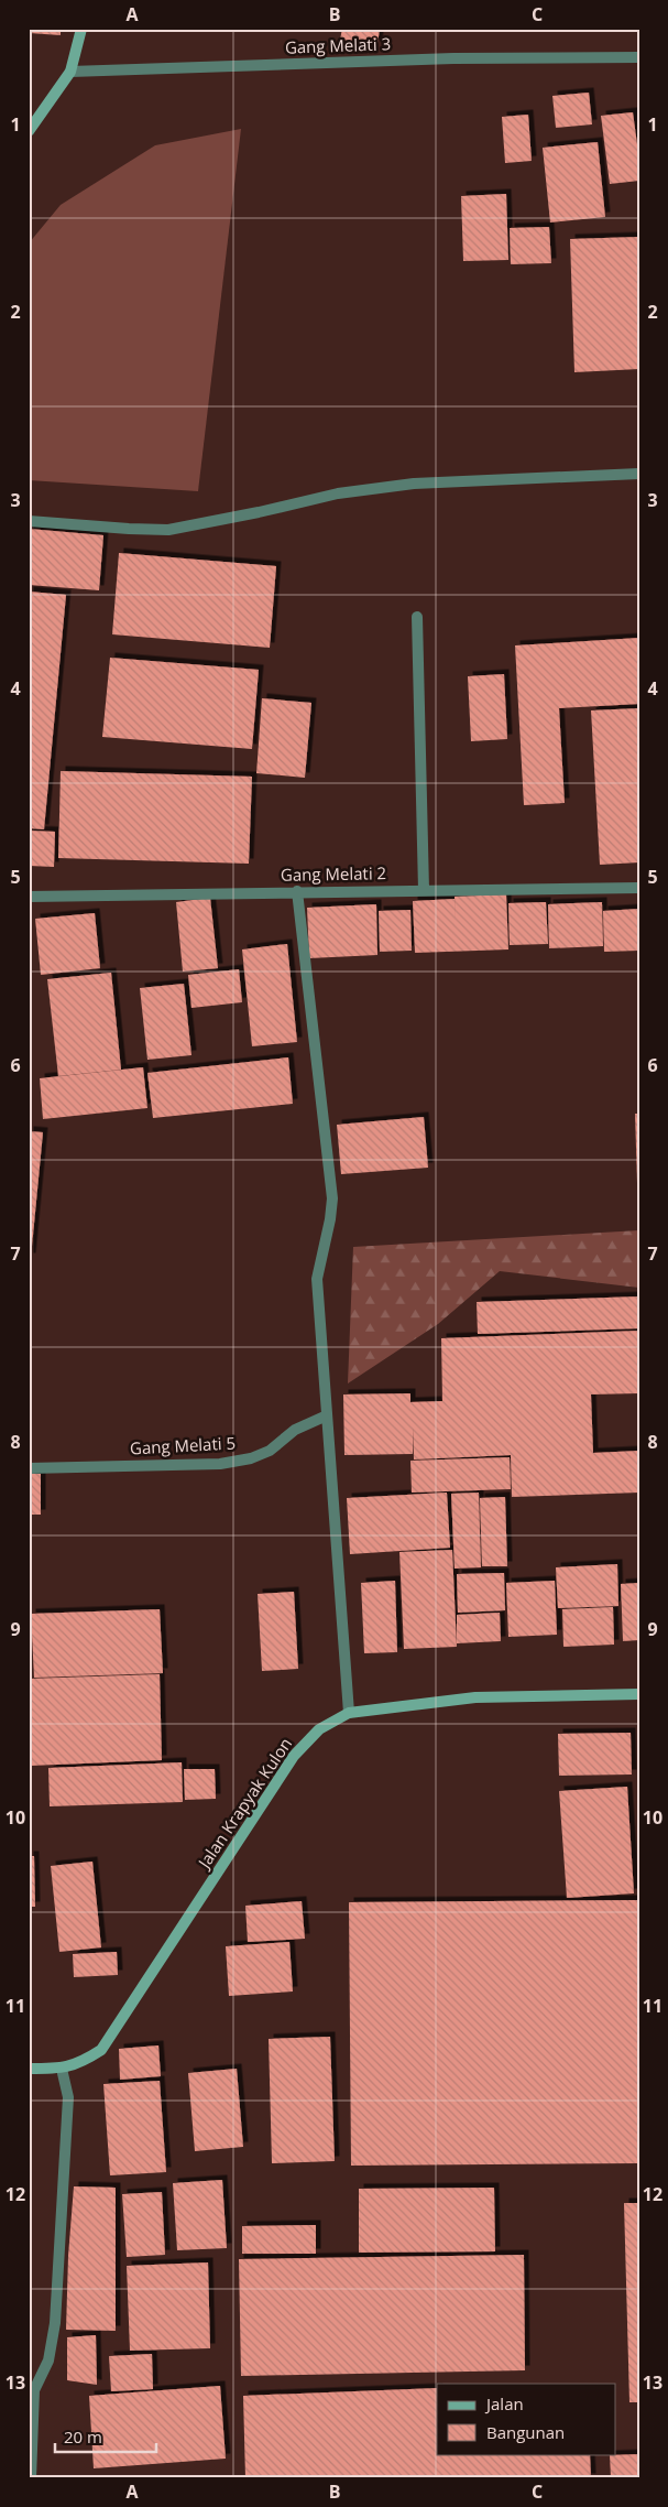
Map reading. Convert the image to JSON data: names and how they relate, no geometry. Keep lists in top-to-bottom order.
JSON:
{
  "streets": {
    "street": [
      "Gang Melati 3",
      "Gang Melati 2",
      "Gang Melati 5",
      "Jalan Krapyak Kulon"
    ]
  },
  "legend": ["Jalan", "Bangunan"],
  "scale_bar": "20 m",
  "grid": {
    "columns": ["A", "B", "C"],
    "rows": [
      "1",
      "2",
      "3",
      "4",
      "5",
      "6",
      "7",
      "8",
      "9",
      "10",
      "11",
      "12",
      "13"
    ]
  }
}
